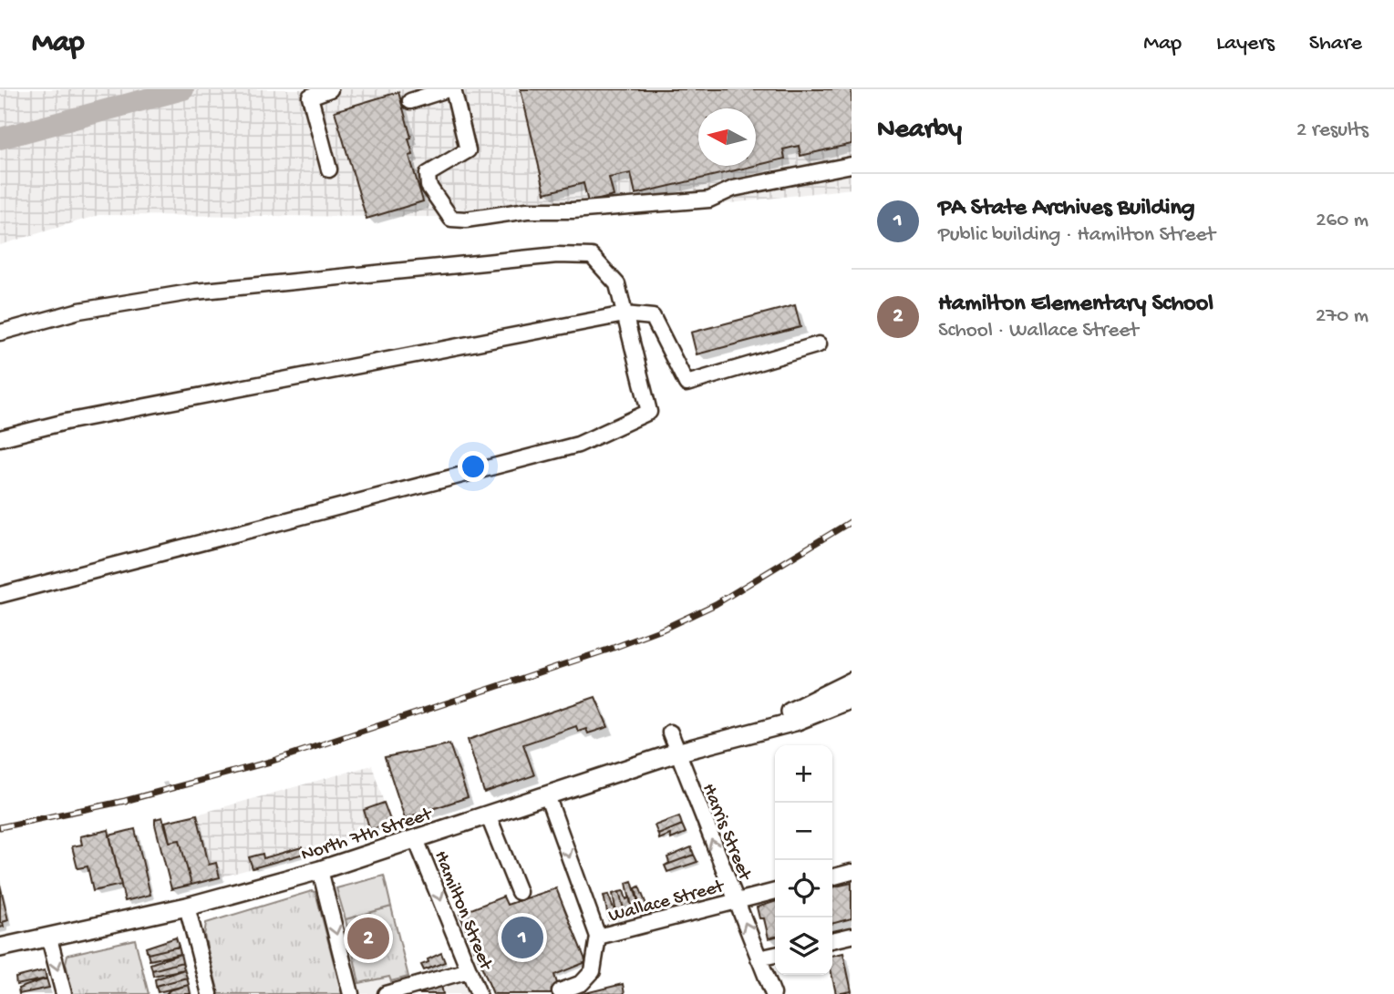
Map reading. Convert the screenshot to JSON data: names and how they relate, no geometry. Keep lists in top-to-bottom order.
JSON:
{
  "streets": {
    "main road": ["North 7th Street"],
    "street": ["Harris Street", "Wallace Street", "Hamilton Street"]
  },
  "crossings": [
    ["Harris Street", "North 7th Street"],
    ["Harris Street", "Wallace Street"],
    ["North 7th Street", "Hamilton Street"]
  ],
  "one_way": ["Harris Street"],
  "north": "left",
  "page": {
    "header": "Map",
    "nav": ["Map", "Layers", "Share"],
    "heading": ["Nearby", "2 results"],
    "list": [
      {
        "mark": "1",
        "name": "PA State Archives Building",
        "note": "Public building · Hamilton Street",
        "value": "260 m"
      },
      {
        "mark": "2",
        "name": "Hamilton Elementary School",
        "note": "School · Wallace Street",
        "value": "270 m"
      }
    ],
    "map_buttons": ["+", "−"],
    "pins": ["1", "2"]
  }
}
